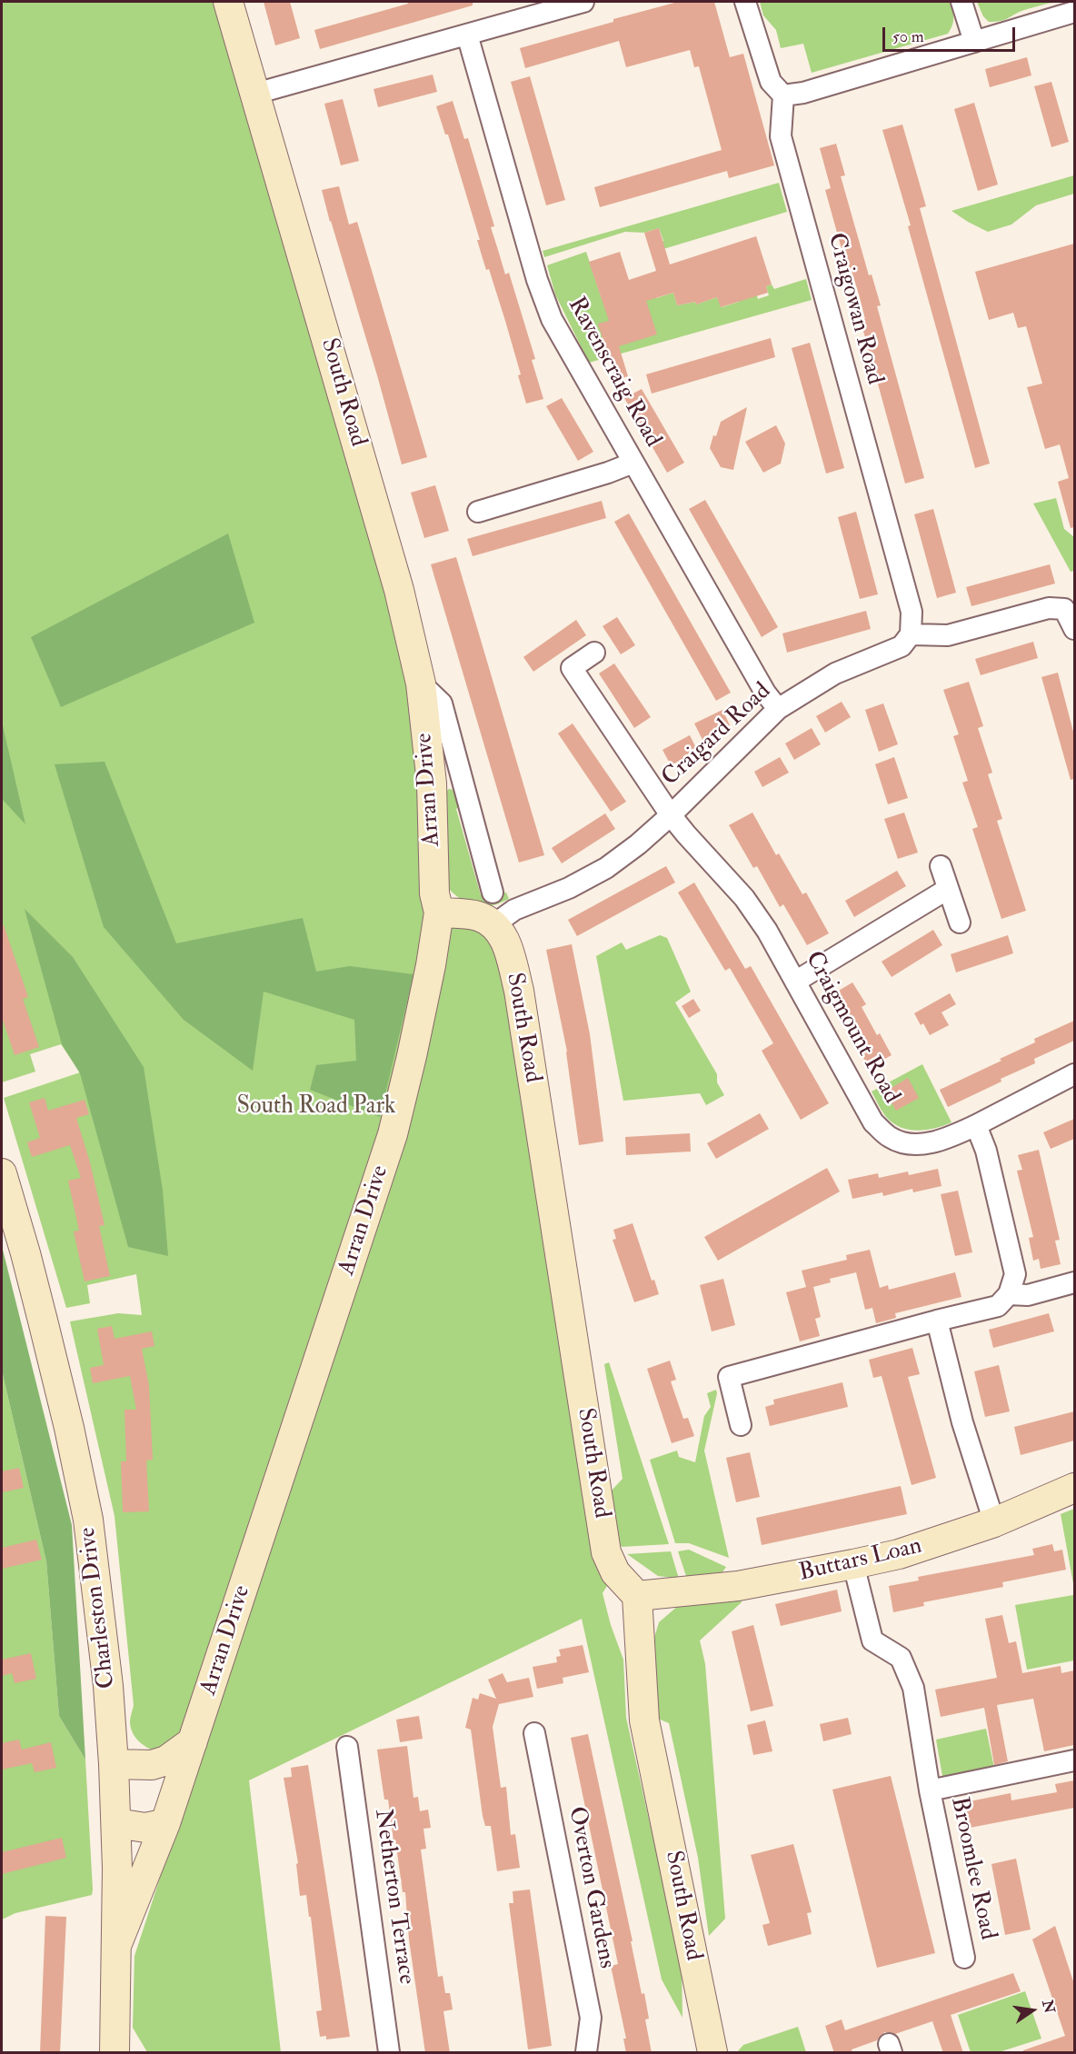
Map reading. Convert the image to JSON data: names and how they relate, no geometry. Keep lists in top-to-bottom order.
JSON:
{
  "streets": {
    "street": [
      "Craigowan Road",
      "Ravenscraig Road",
      "South Road",
      "Craigard Road",
      "Arran Drive",
      "Craigmount Road",
      "Buttars Loan",
      "Charleston Drive",
      "Broomlee Road",
      "Overton Gardens",
      "Netherton Terrace"
    ]
  },
  "crossings": [
    ["Craigowan Road", "Craigard Road"],
    ["Ravenscraig Road", "Craigard Road"],
    ["South Road", "Craigard Road"],
    ["South Road", "Arran Drive"],
    ["South Road", "Buttars Loan"],
    ["Craigard Road", "Craigmount Road"],
    ["Arran Drive", "Charleston Drive"],
    ["Buttars Loan", "Broomlee Road"]
  ],
  "parks": ["South Road Park"],
  "scale_bar": "50 m",
  "north": "right"
}
